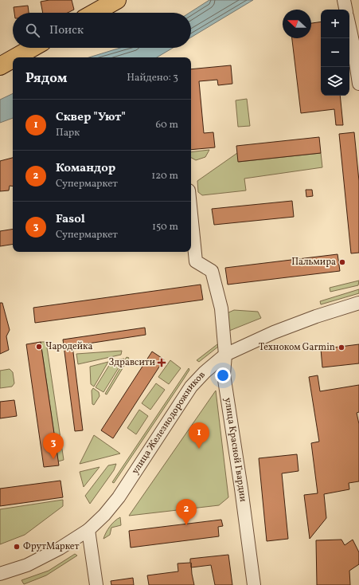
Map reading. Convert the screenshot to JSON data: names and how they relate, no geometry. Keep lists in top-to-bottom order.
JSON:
{
  "streets": {
    "street": ["улица Железнодорожников", "улица Красной Гвардии"]
  },
  "crossings": [
    ["улица Железнодорожников", "улица Красной Гвардии"]
  ],
  "places": {
    "other": [
      "Пальмира",
      "Чародейка",
      "Техноком Garmin",
      "ФрутМаркет"
    ],
    "health": ["Здравсити"]
  },
  "north": "left",
  "page": {
    "map_buttons": ["+", "−"],
    "search": "Поиск",
    "heading": ["Рядом", "Найдено: 3"],
    "list": [
      {
        "mark": "1",
        "name": "Сквер \"Уют\"",
        "note": "Парк",
        "value": "60 m"
      },
      {
        "mark": "2",
        "name": "Командор",
        "note": "Супермаркет",
        "value": "120 m"
      },
      {
        "mark": "3",
        "name": "Fasol",
        "note": "Супермаркет",
        "value": "150 m"
      }
    ],
    "pins": ["1", "3", "2"]
  }
}
